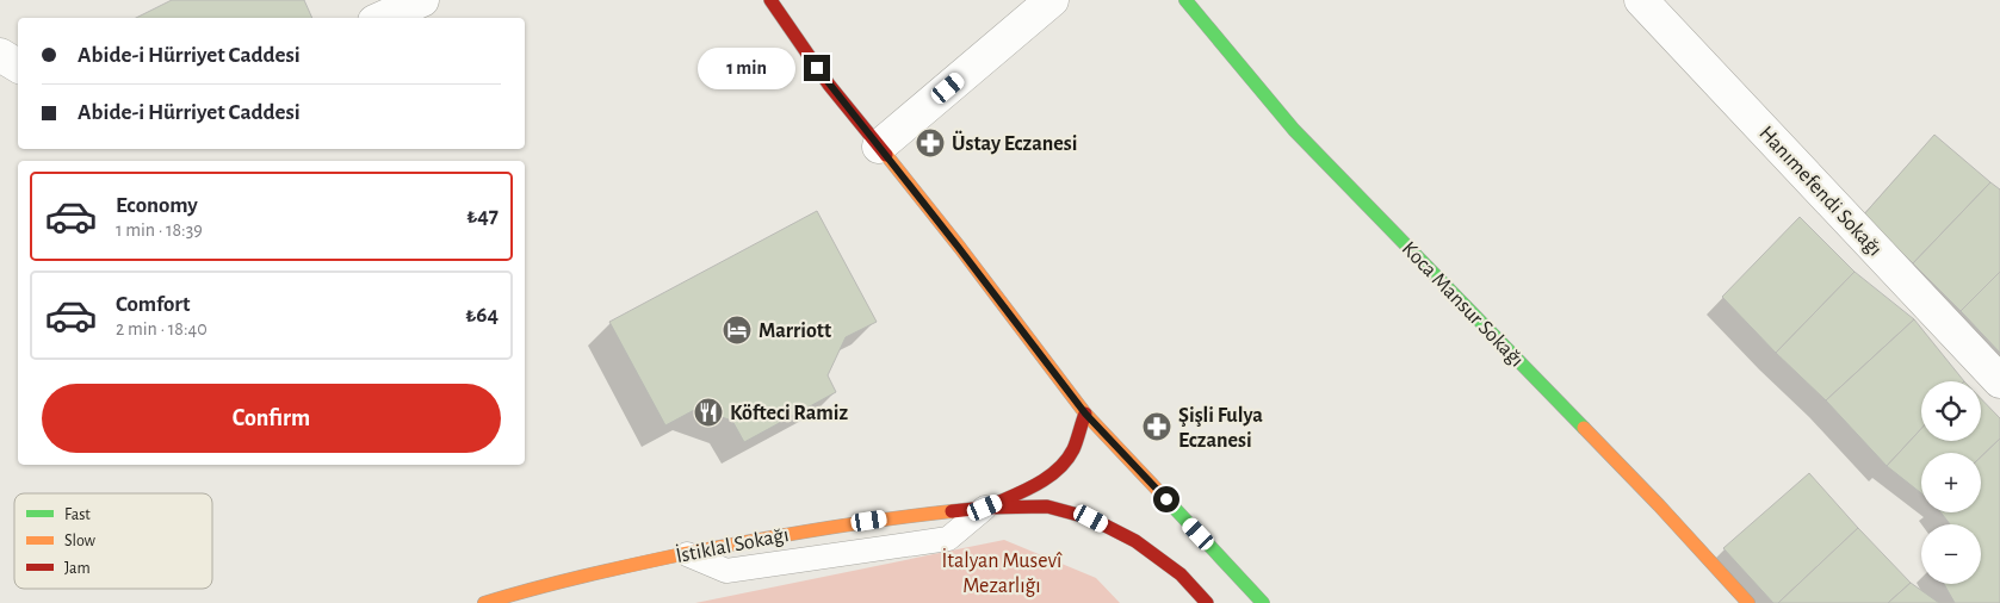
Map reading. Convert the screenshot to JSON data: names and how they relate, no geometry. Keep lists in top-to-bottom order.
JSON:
{
  "streets": {
    "main road": ["Koca Mansur Sokağı", "İstiklal Sokağı"],
    "street": ["Hanımefendi Sokağı"]
  },
  "parks": ["İtalyan Musevî Mezarlığı"],
  "places": {
    "pharmacy": ["Üstay Eczanesi", "Şişli Fulya Eczanesi"],
    "hotel": ["Marriott"],
    "restaurant": ["Köfteci Ramiz"]
  },
  "legend": ["Fast", "Slow", "Jam"],
  "page": {
    "banner": ["Abide-i Hürriyet Caddesi", "Abide-i Hürriyet Caddesi"],
    "bubble": "1 min",
    "list": [
      {
        "name": "Economy",
        "note": "1 min · 18:39",
        "value": "₺47"
      },
      {
        "name": "Comfort",
        "note": "2 min · 18:40",
        "value": "₺64"
      }
    ],
    "buttons": "Confirm",
    "map_buttons": ["+", "−"]
  }
}
